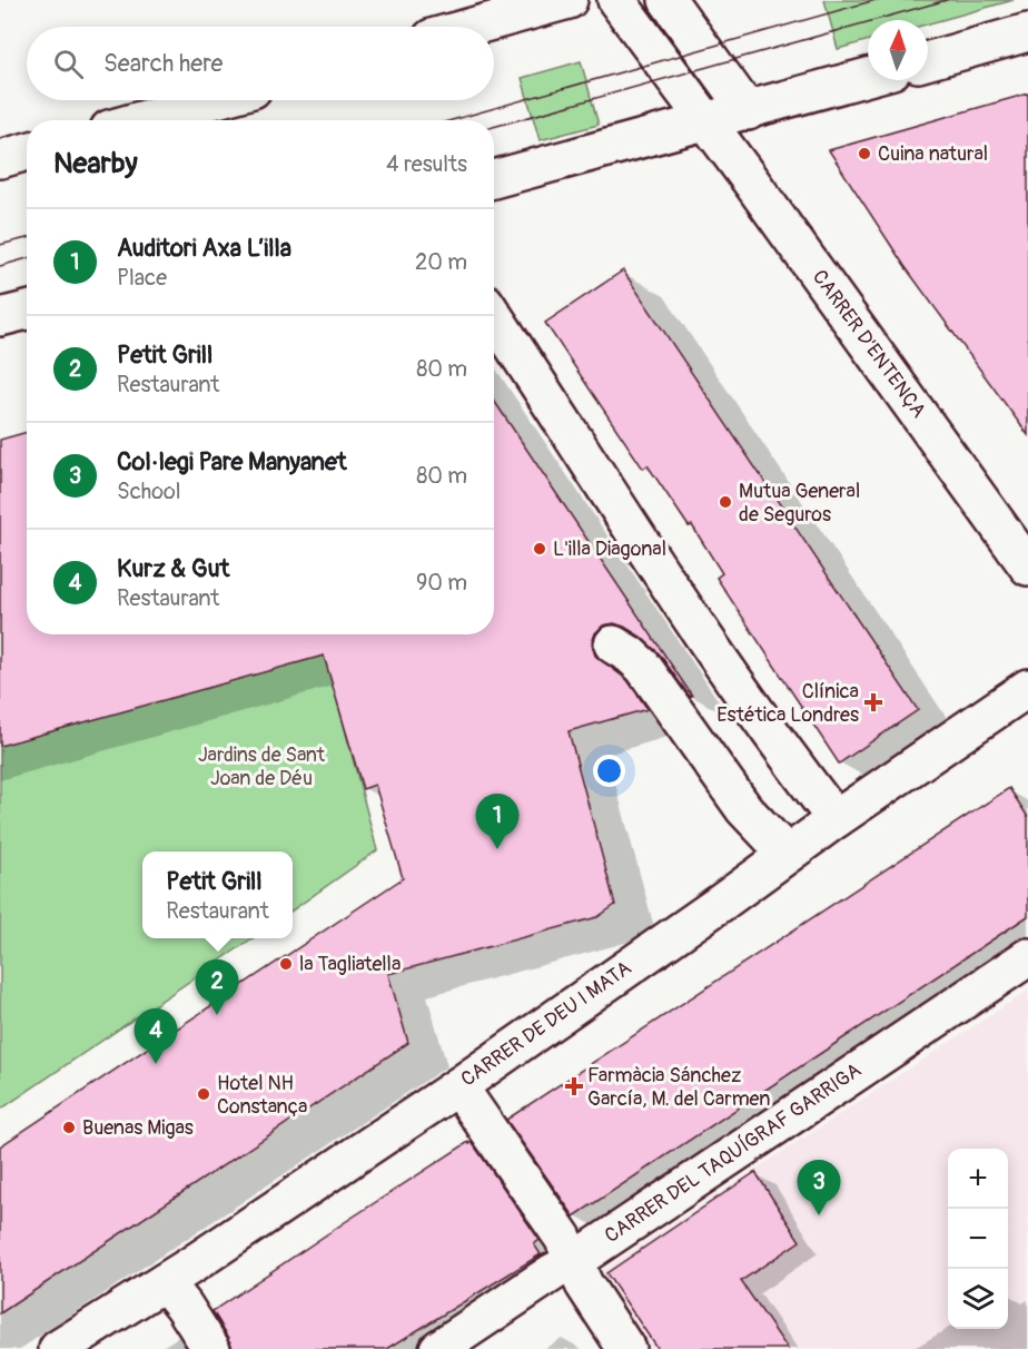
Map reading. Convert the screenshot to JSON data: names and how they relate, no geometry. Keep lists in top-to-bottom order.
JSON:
{
  "streets": {
    "street": ["CARRER D'ENTENÇA", "CARRER DE DEU I MATA", "CARRER DEL TAQUÍGRAF GARRIGA"]
  },
  "parks": ["Jardins de Sant Joan de Déu"],
  "places": {
    "other": [
      "Cuina natural",
      "Mutua General de Seguros",
      "L'illa Diagonal",
      "la Tagliatella",
      "Hotel NH Constança",
      "Buenas Migas"
    ],
    "health": ["Clínica Estética Londres", "Farmàcia Sánchez García, M. del Carmen"]
  },
  "north": "top",
  "page": {
    "search": "Search here",
    "heading": ["Nearby", "4 results"],
    "list": [
      {
        "mark": "1",
        "name": "Auditori Axa L’illa",
        "note": "Place",
        "value": "20 m"
      },
      {
        "mark": "2",
        "name": "Petit Grill",
        "note": "Restaurant",
        "value": "80 m"
      },
      {
        "mark": "3",
        "name": "Col·legi Pare Manyanet",
        "note": "School",
        "value": "80 m"
      },
      {
        "mark": "4",
        "name": "Kurz & Gut",
        "note": "Restaurant",
        "value": "90 m"
      }
    ],
    "pins": [
      "1",
      "2",
      "4",
      "3"
    ],
    "popup": ["Petit Grill", "Restaurant"],
    "map_buttons": ["+", "−"]
  }
}
